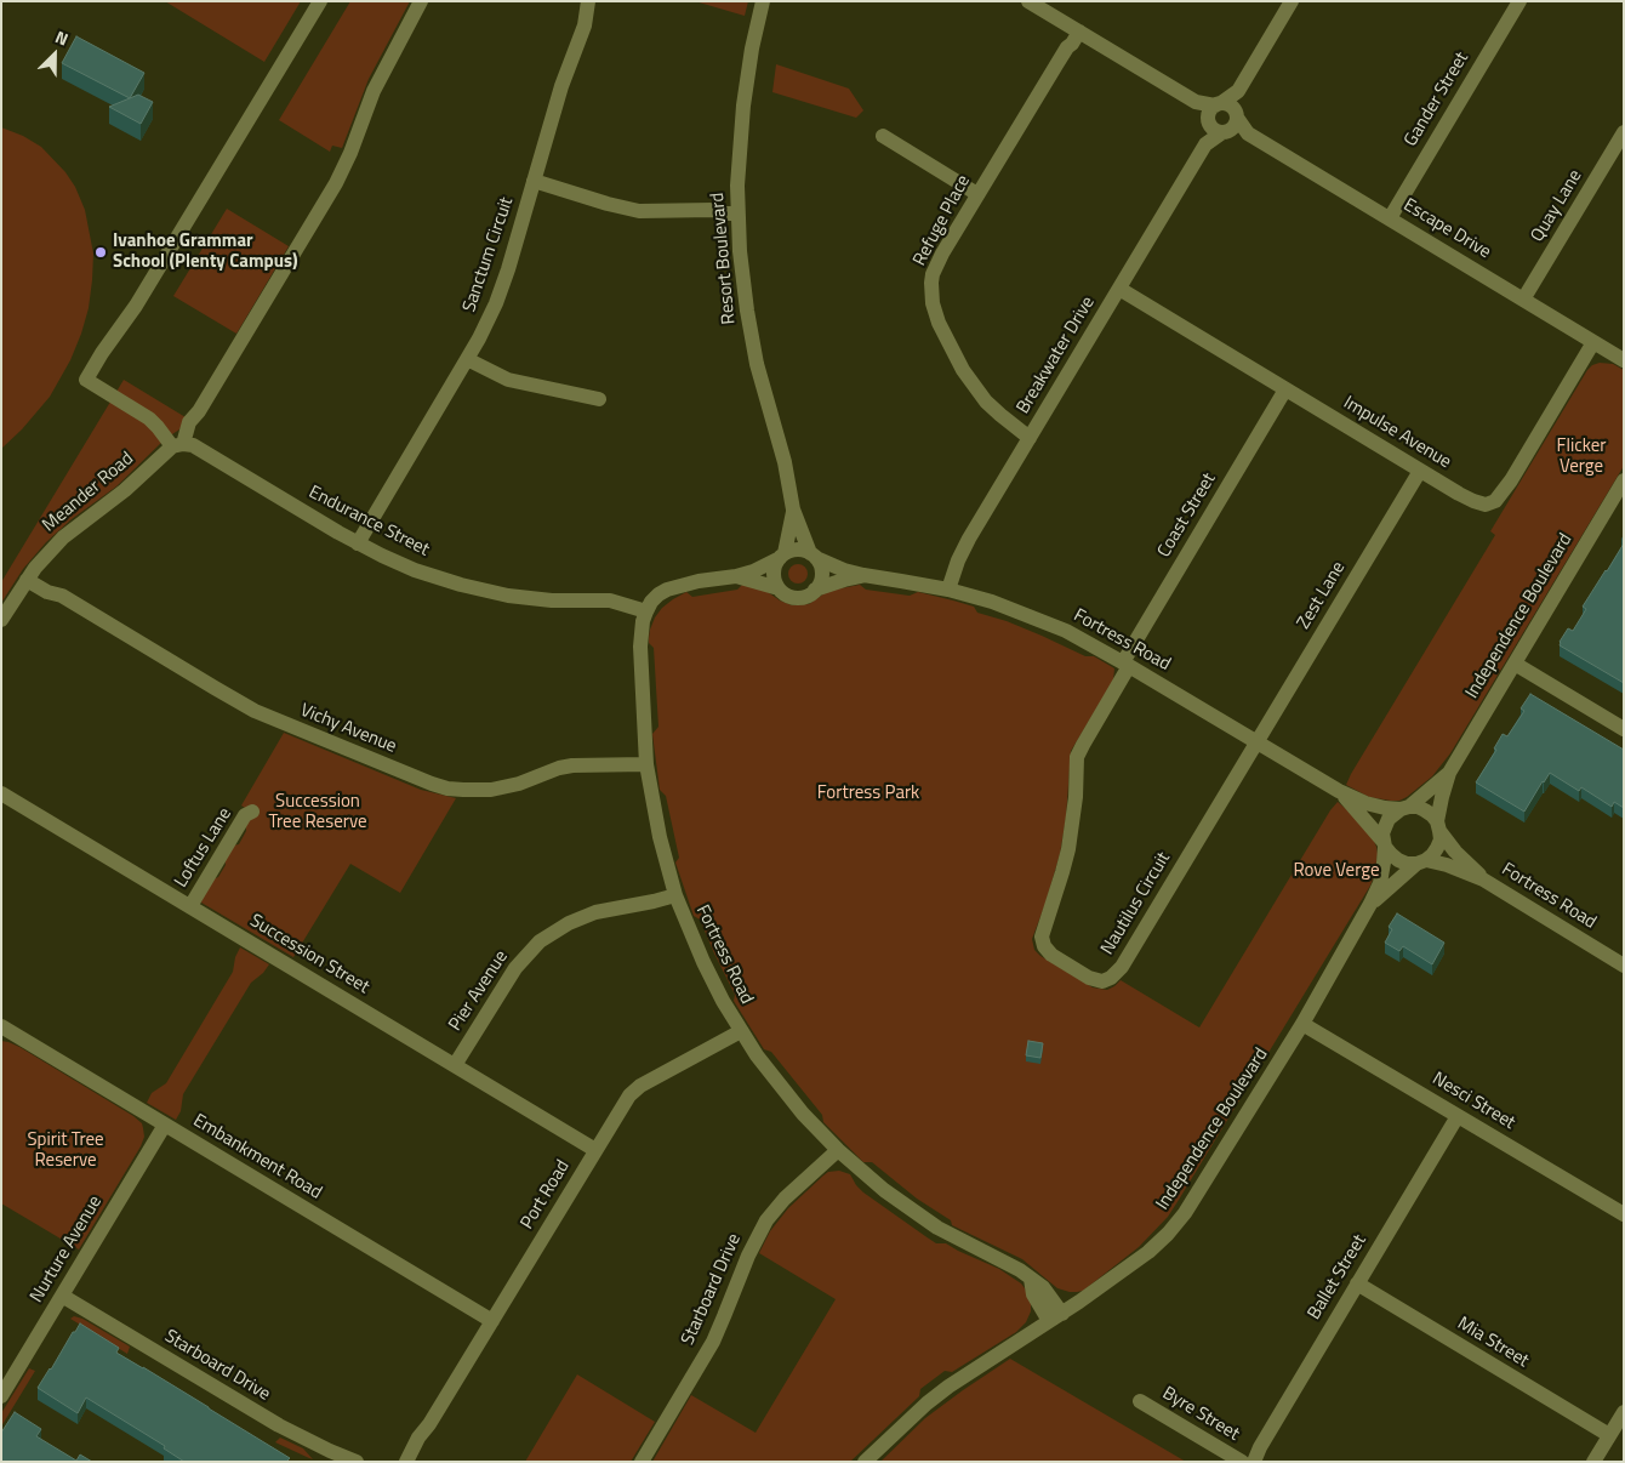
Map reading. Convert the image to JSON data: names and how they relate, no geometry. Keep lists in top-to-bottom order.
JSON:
{
  "streets": {
    "street": [
      "Gander Street",
      "Quay Lane",
      "Refuge Place",
      "Escape Drive",
      "Sanctum Circuit",
      "Resort Boulevard",
      "Breakwater Drive",
      "Impulse Avenue",
      "Meander Road",
      "Coast Street",
      "Endurance Street",
      "Zest Lane",
      "Independence Boulevard",
      "Fortress Road",
      "Vichy Avenue",
      "Loftus Lane",
      "Nautilus Circuit",
      "Succession Street",
      "Pier Avenue",
      "Nesci Street",
      "Embankment Road",
      "Port Road",
      "Nurture Avenue",
      "Ballet Street",
      "Starboard Drive",
      "Mia Street",
      "Byre Street"
    ]
  },
  "crossings": [
    ["Gander Street", "Escape Drive"],
    ["Quay Lane", "Escape Drive"],
    ["Refuge Place", "Breakwater Drive"],
    ["Escape Drive", "Breakwater Drive"],
    ["Escape Drive", "Impulse Avenue"],
    ["Sanctum Circuit", "Endurance Street"],
    ["Resort Boulevard", "Fortress Road"],
    ["Breakwater Drive", "Impulse Avenue"],
    ["Breakwater Drive", "Fortress Road"],
    ["Impulse Avenue", "Coast Street"],
    ["Impulse Avenue", "Zest Lane"],
    ["Meander Road", "Endurance Street"],
    ["Meander Road", "Vichy Avenue"],
    ["Coast Street", "Fortress Road"],
    ["Coast Street", "Nautilus Circuit"],
    ["Endurance Street", "Fortress Road"],
    ["Zest Lane", "Fortress Road"],
    ["Zest Lane", "Nautilus Circuit"],
    ["Independence Boulevard", "Fortress Road"],
    ["Independence Boulevard", "Nesci Street"],
    ["Fortress Road", "Vichy Avenue"],
    ["Fortress Road", "Nautilus Circuit"],
    ["Fortress Road", "Pier Avenue"],
    ["Fortress Road", "Port Road"],
    ["Fortress Road", "Starboard Drive"],
    ["Loftus Lane", "Succession Street"],
    ["Succession Street", "Pier Avenue"],
    ["Succession Street", "Port Road"],
    ["Nesci Street", "Ballet Street"],
    ["Embankment Road", "Port Road"],
    ["Embankment Road", "Nurture Avenue"],
    ["Nurture Avenue", "Starboard Drive"],
    ["Ballet Street", "Mia Street"]
  ],
  "parks": [
    "Flicker Verge",
    "Fortress Park",
    "Succession Tree Reserve",
    "Rove Verge",
    "Spirit Tree Reserve"
  ],
  "places": ["Ivanhoe Grammar School (Plenty Campus)"],
  "north": "top right"
}
